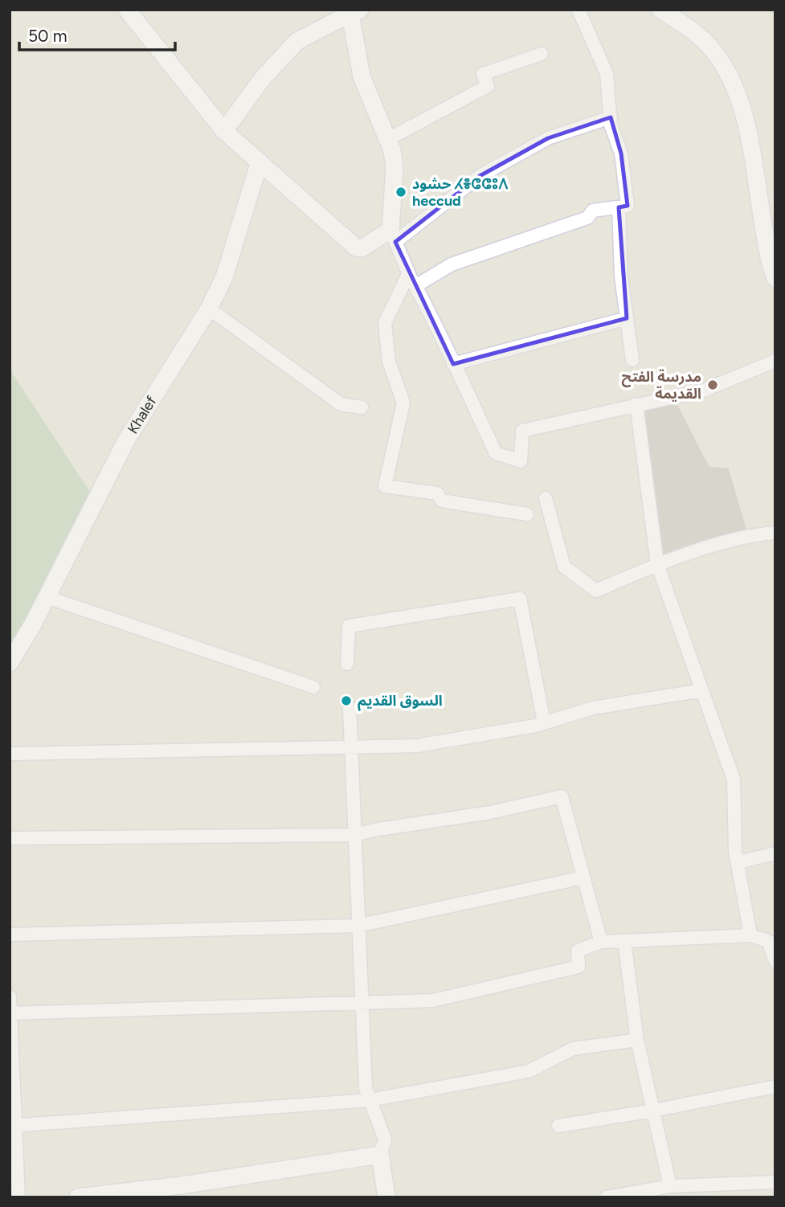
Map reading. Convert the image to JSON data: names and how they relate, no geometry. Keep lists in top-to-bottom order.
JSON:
{
  "streets": {
    "street": ["Khalef"]
  },
  "places": ["حشود ⵃⴻⵛⵛⵓⴷ heccud", "مدرسة الفتح القديمة", "السوق القديم"],
  "scale_bar": "50 m"
}
